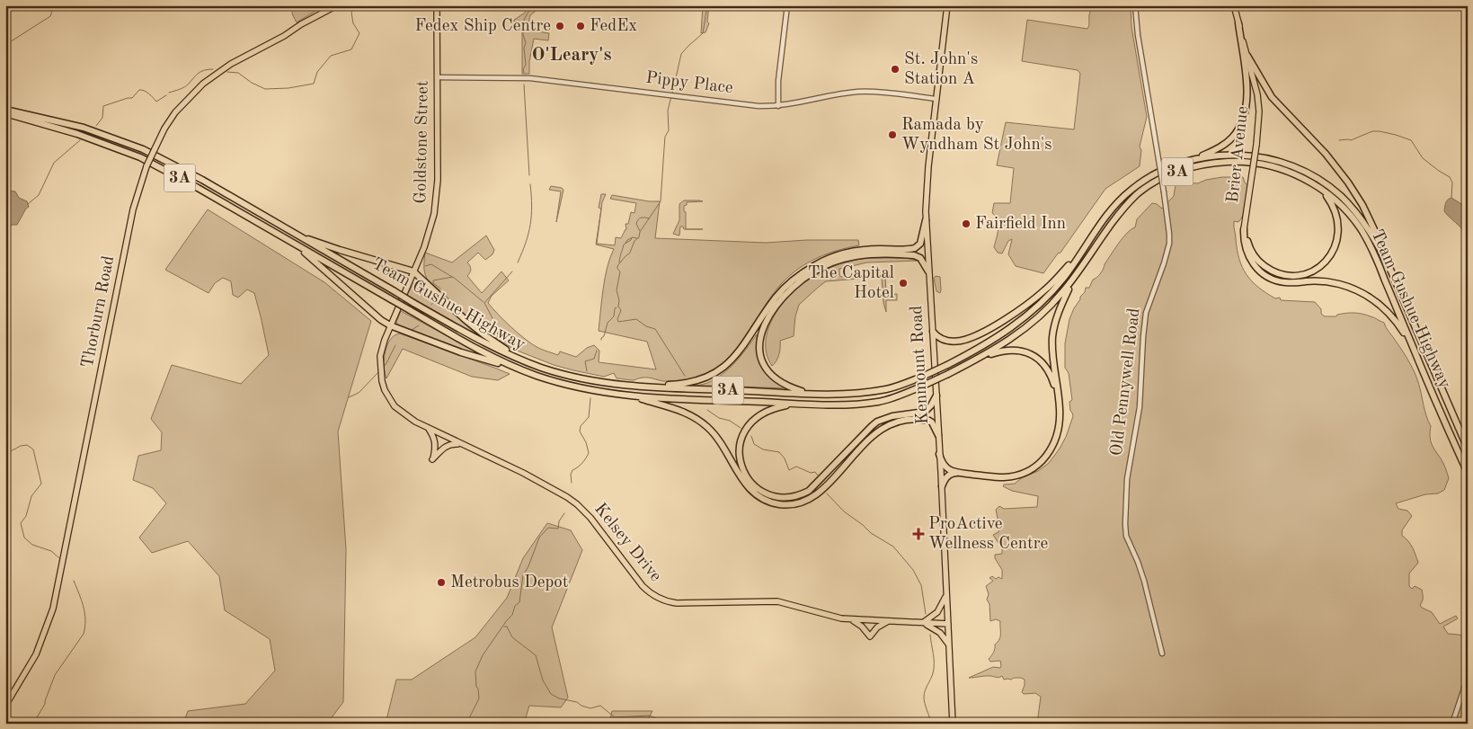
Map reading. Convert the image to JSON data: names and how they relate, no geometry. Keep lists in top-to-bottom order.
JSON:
{
  "streets": {
    "highway": ["3A", "Team Gushue Highway"],
    "main road": [
      "Goldstone Street",
      "Brier Avenue",
      "Thorburn Road",
      "Kenmount Road",
      "Kelsey Drive"
    ],
    "street": ["Pippy Place", "Old Pennywell Road"]
  },
  "crossings": [
    ["Pippy Place", "Goldstone Street"],
    ["Pippy Place", "Kenmount Road"],
    ["Goldstone Street", "Kelsey Drive"],
    ["Kenmount Road", "Kelsey Drive"]
  ],
  "districts": ["O'Leary's"],
  "places": {
    "other": [
      "Fedex Ship Centre",
      "FedEx",
      "St. John's Station A",
      "Ramada by Wyndham St John's",
      "Fairfield Inn",
      "The Capital Hotel",
      "Metrobus Depot"
    ],
    "health": ["ProActive Wellness Centre"]
  }
}
